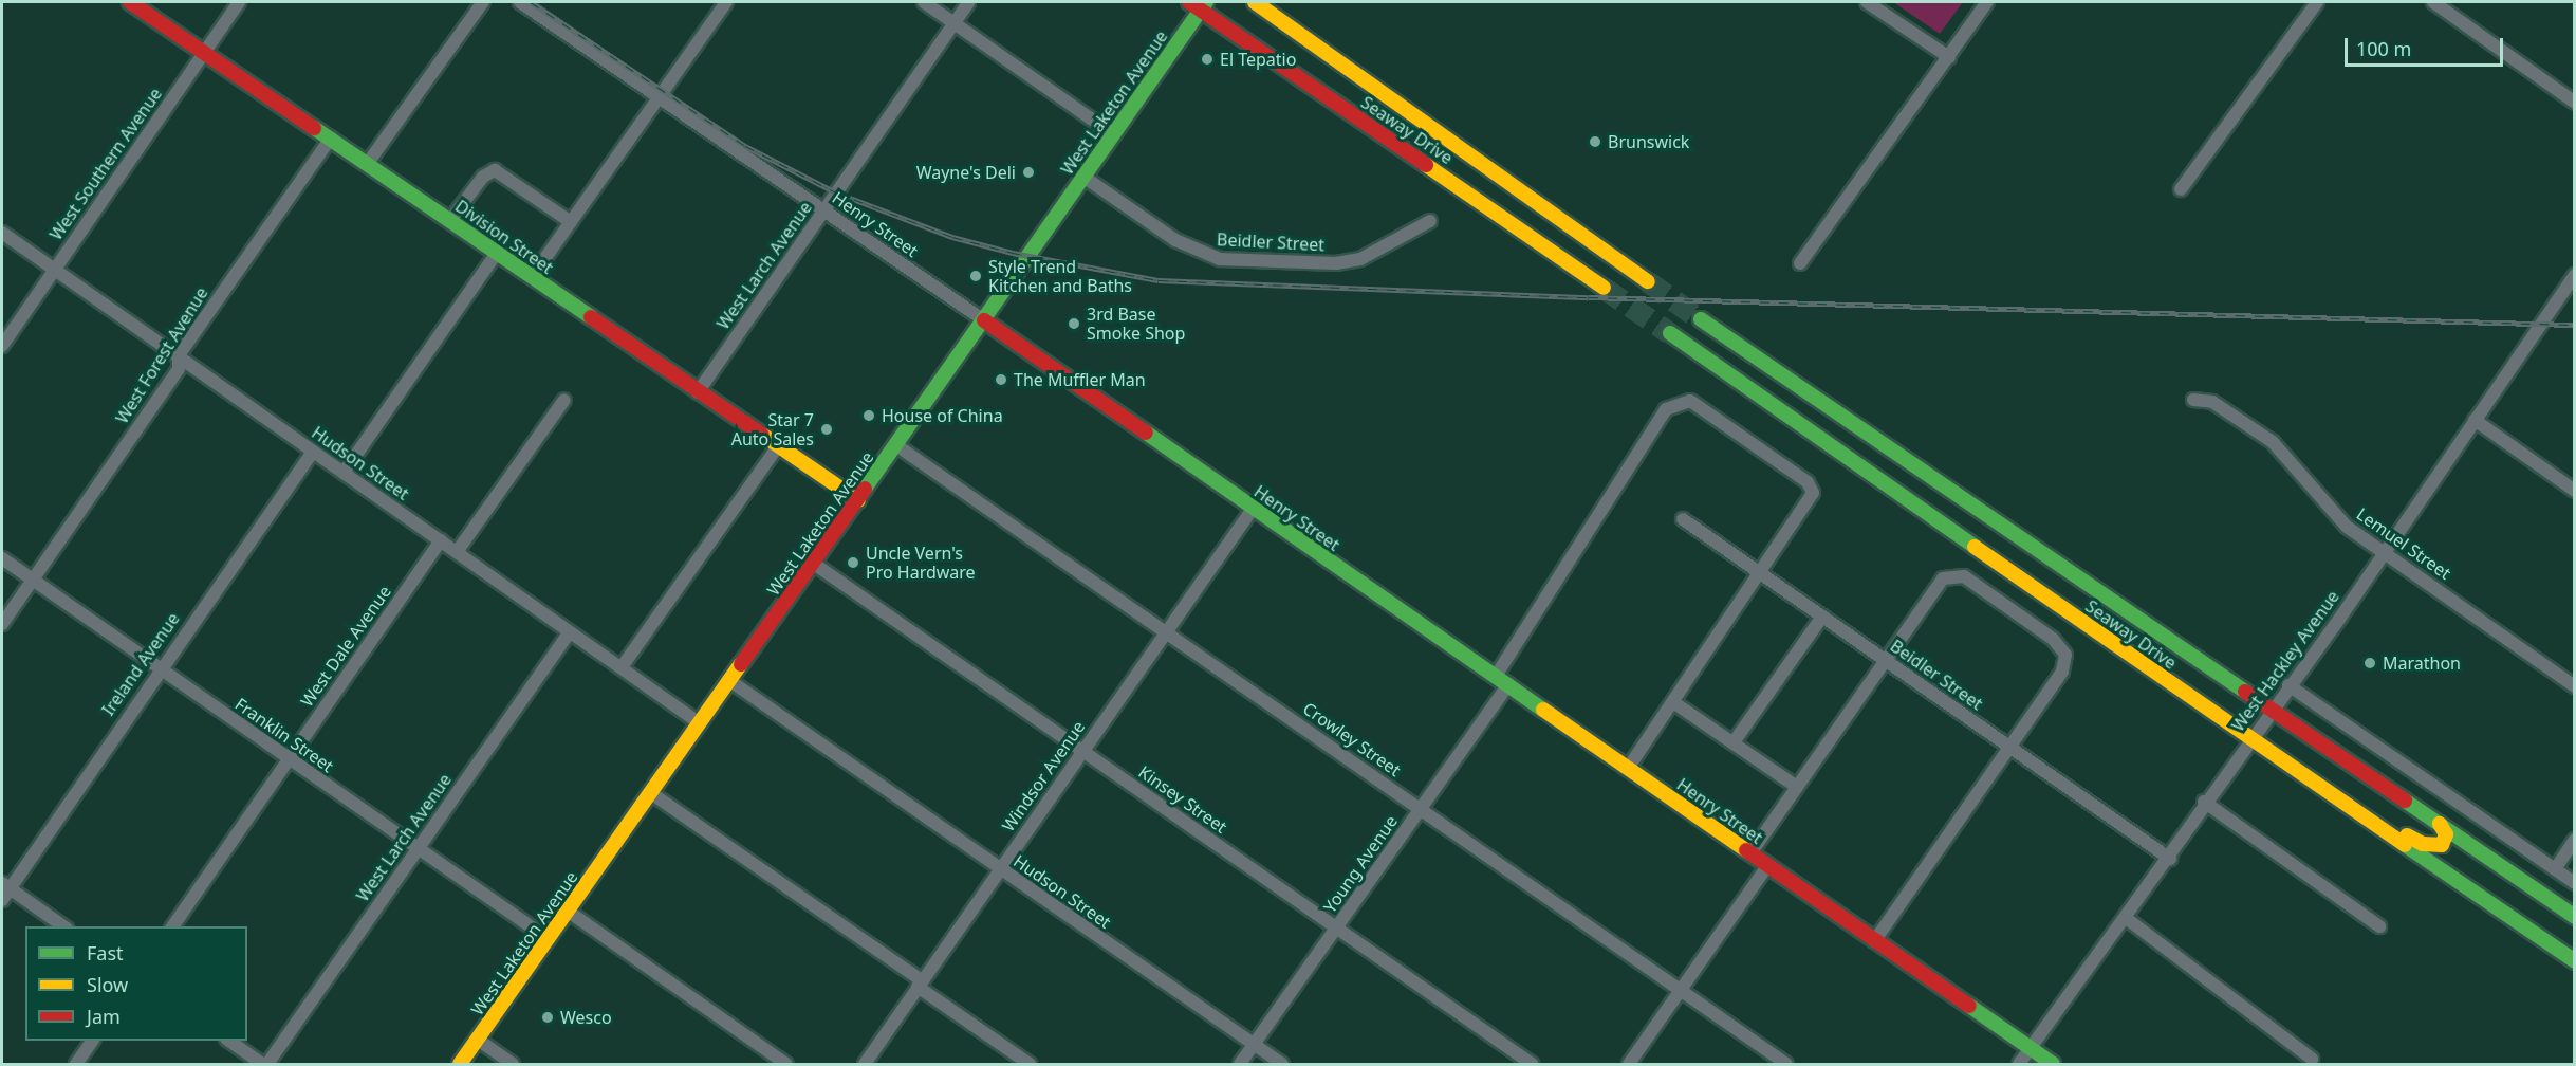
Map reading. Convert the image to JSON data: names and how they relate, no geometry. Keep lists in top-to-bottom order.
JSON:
{
  "streets": {
    "main road": [
      "West Laketon Avenue",
      "Seaway Drive",
      "Henry Street",
      "Division Street"
    ],
    "street": [
      "West Southern Avenue",
      "Beidler Street",
      "West Larch Avenue",
      "West Forest Avenue",
      "Hudson Street",
      "Lemuel Street",
      "West Dale Avenue",
      "West Hackley Avenue",
      "Ireland Avenue",
      "Franklin Street",
      "Crowley Street",
      "Windsor Avenue",
      "Kinsey Street",
      "Young Avenue"
    ]
  },
  "crossings": [
    ["West Laketon Avenue", "Seaway Drive"],
    ["West Laketon Avenue", "Henry Street"],
    ["West Laketon Avenue", "Division Street"],
    ["West Laketon Avenue", "Beidler Street"],
    ["West Laketon Avenue", "Hudson Street"],
    ["West Laketon Avenue", "Franklin Street"],
    ["West Laketon Avenue", "Crowley Street"],
    ["West Laketon Avenue", "Kinsey Street"],
    ["Seaway Drive", "West Hackley Avenue"],
    ["West Southern Avenue", "Division Street"],
    ["West Southern Avenue", "Hudson Street"],
    ["Henry Street", "West Larch Avenue"],
    ["Henry Street", "West Hackley Avenue"],
    ["Henry Street", "Windsor Avenue"],
    ["Henry Street", "Young Avenue"],
    ["Division Street", "West Larch Avenue"],
    ["Division Street", "West Forest Avenue"],
    ["Beidler Street", "West Hackley Avenue"],
    ["West Larch Avenue", "Hudson Street"],
    ["West Larch Avenue", "Franklin Street"],
    ["West Forest Avenue", "Hudson Street"],
    ["West Forest Avenue", "Franklin Street"],
    ["Hudson Street", "West Dale Avenue"],
    ["Hudson Street", "Ireland Avenue"],
    ["Hudson Street", "Windsor Avenue"],
    ["Hudson Street", "Young Avenue"],
    ["Lemuel Street", "West Hackley Avenue"],
    ["West Dale Avenue", "Franklin Street"],
    ["Ireland Avenue", "Franklin Street"],
    ["Crowley Street", "Windsor Avenue"],
    ["Crowley Street", "Young Avenue"],
    ["Windsor Avenue", "Kinsey Street"],
    ["Kinsey Street", "Young Avenue"]
  ],
  "places": [
    "El Tepatio",
    "Brunswick",
    "Wayne's Deli",
    "Style Trend Kitchen and Baths",
    "3rd Base Smoke Shop",
    "The Muffler Man",
    "House of China",
    "Star 7 Auto Sales",
    "Uncle Vern's Pro Hardware",
    "Marathon",
    "Wesco"
  ],
  "legend": ["Fast", "Slow", "Jam"],
  "scale_bar": "100 m"
}
